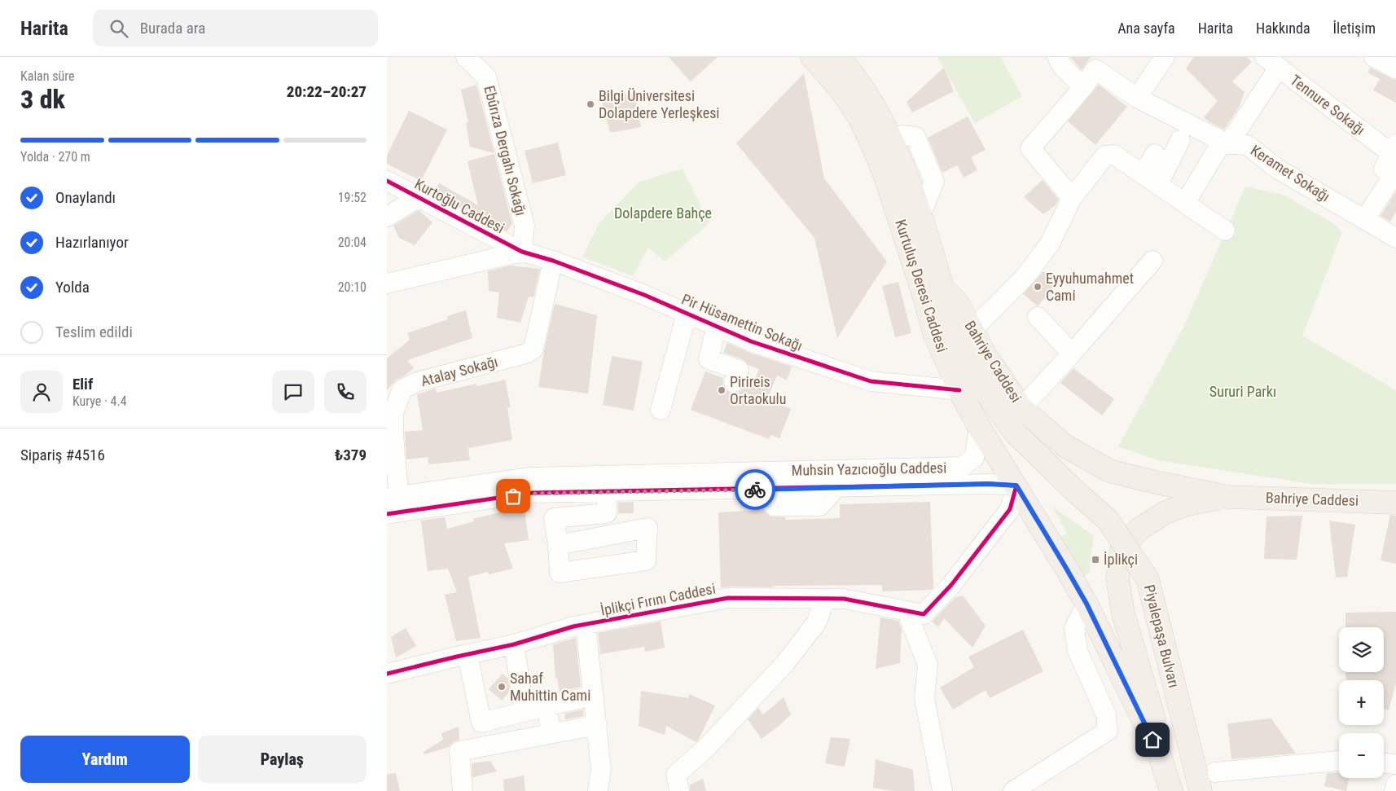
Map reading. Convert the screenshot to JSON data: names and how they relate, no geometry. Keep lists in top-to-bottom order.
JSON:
{
  "streets": {
    "main road": ["Kurtuluş Deresi Caddesi", "Bahriye Caddesi", "Piyalepaşa Bulvarı"],
    "street": [
      "Tennure Sokağı",
      "Ebûrıza Dergahı Sokağı",
      "Keramet Sokağı",
      "Kurtoğlu Caddesi",
      "Pir Hüsamettin Sokağı",
      "Atalay Sokağı",
      "Muhsin Yazıcıoğlu Caddesi",
      "İplikçi Fırını Caddesi"
    ]
  },
  "crossings": [
    ["Ebûrıza Dergahı Sokağı", "Kurtoğlu Caddesi"],
    ["Ebûrıza Dergahı Sokağı", "Pir Hüsamettin Sokağı"],
    ["Kurtoğlu Caddesi", "Pir Hüsamettin Sokağı"],
    ["Kurtuluş Deresi Caddesi", "Pir Hüsamettin Sokağı"],
    ["Kurtuluş Deresi Caddesi", "Bahriye Caddesi"],
    ["Kurtuluş Deresi Caddesi", "Muhsin Yazıcıoğlu Caddesi"],
    ["Kurtuluş Deresi Caddesi", "İplikçi Fırını Caddesi"],
    ["Kurtuluş Deresi Caddesi", "Piyalepaşa Bulvarı"],
    ["Pir Hüsamettin Sokağı", "Atalay Sokağı"],
    ["Atalay Sokağı", "Muhsin Yazıcıoğlu Caddesi"],
    ["Muhsin Yazıcıoğlu Caddesi", "İplikçi Fırını Caddesi"]
  ],
  "parks": ["Dolapdere Bahçe", "Sururi Parkı"],
  "places": {
    "other": [
      "Bilgi Üniversitesi Dolapdere Yerleşkesi",
      "Eyyuhumahmet Cami",
      "Pirireis Ortaokulu",
      "Sahaf Muhittin Cami"
    ],
    "transit": ["İplikçi"]
  },
  "page": {
    "header": "Harita",
    "search": "Burada ara",
    "nav": [
      "Ana sayfa",
      "Harita",
      "Hakkında",
      "İletişim"
    ],
    "heading": ["3 dk", "Kalan süre", "20:22–20:27"],
    "panel": [
      "Elif",
      "Kurye · 4.4",
      "Sipariş #4516",
      "₺379"
    ],
    "bar": "Yolda · 270 m",
    "list": [
      ["Onaylandı", "19:52"],
      ["Hazırlanıyor", "20:04"],
      ["Yolda", "20:10"],
      "Teslim edildi"
    ],
    "map_buttons": ["+", "−"],
    "buttons": ["Yardım", "Paylaş"]
  }
}
